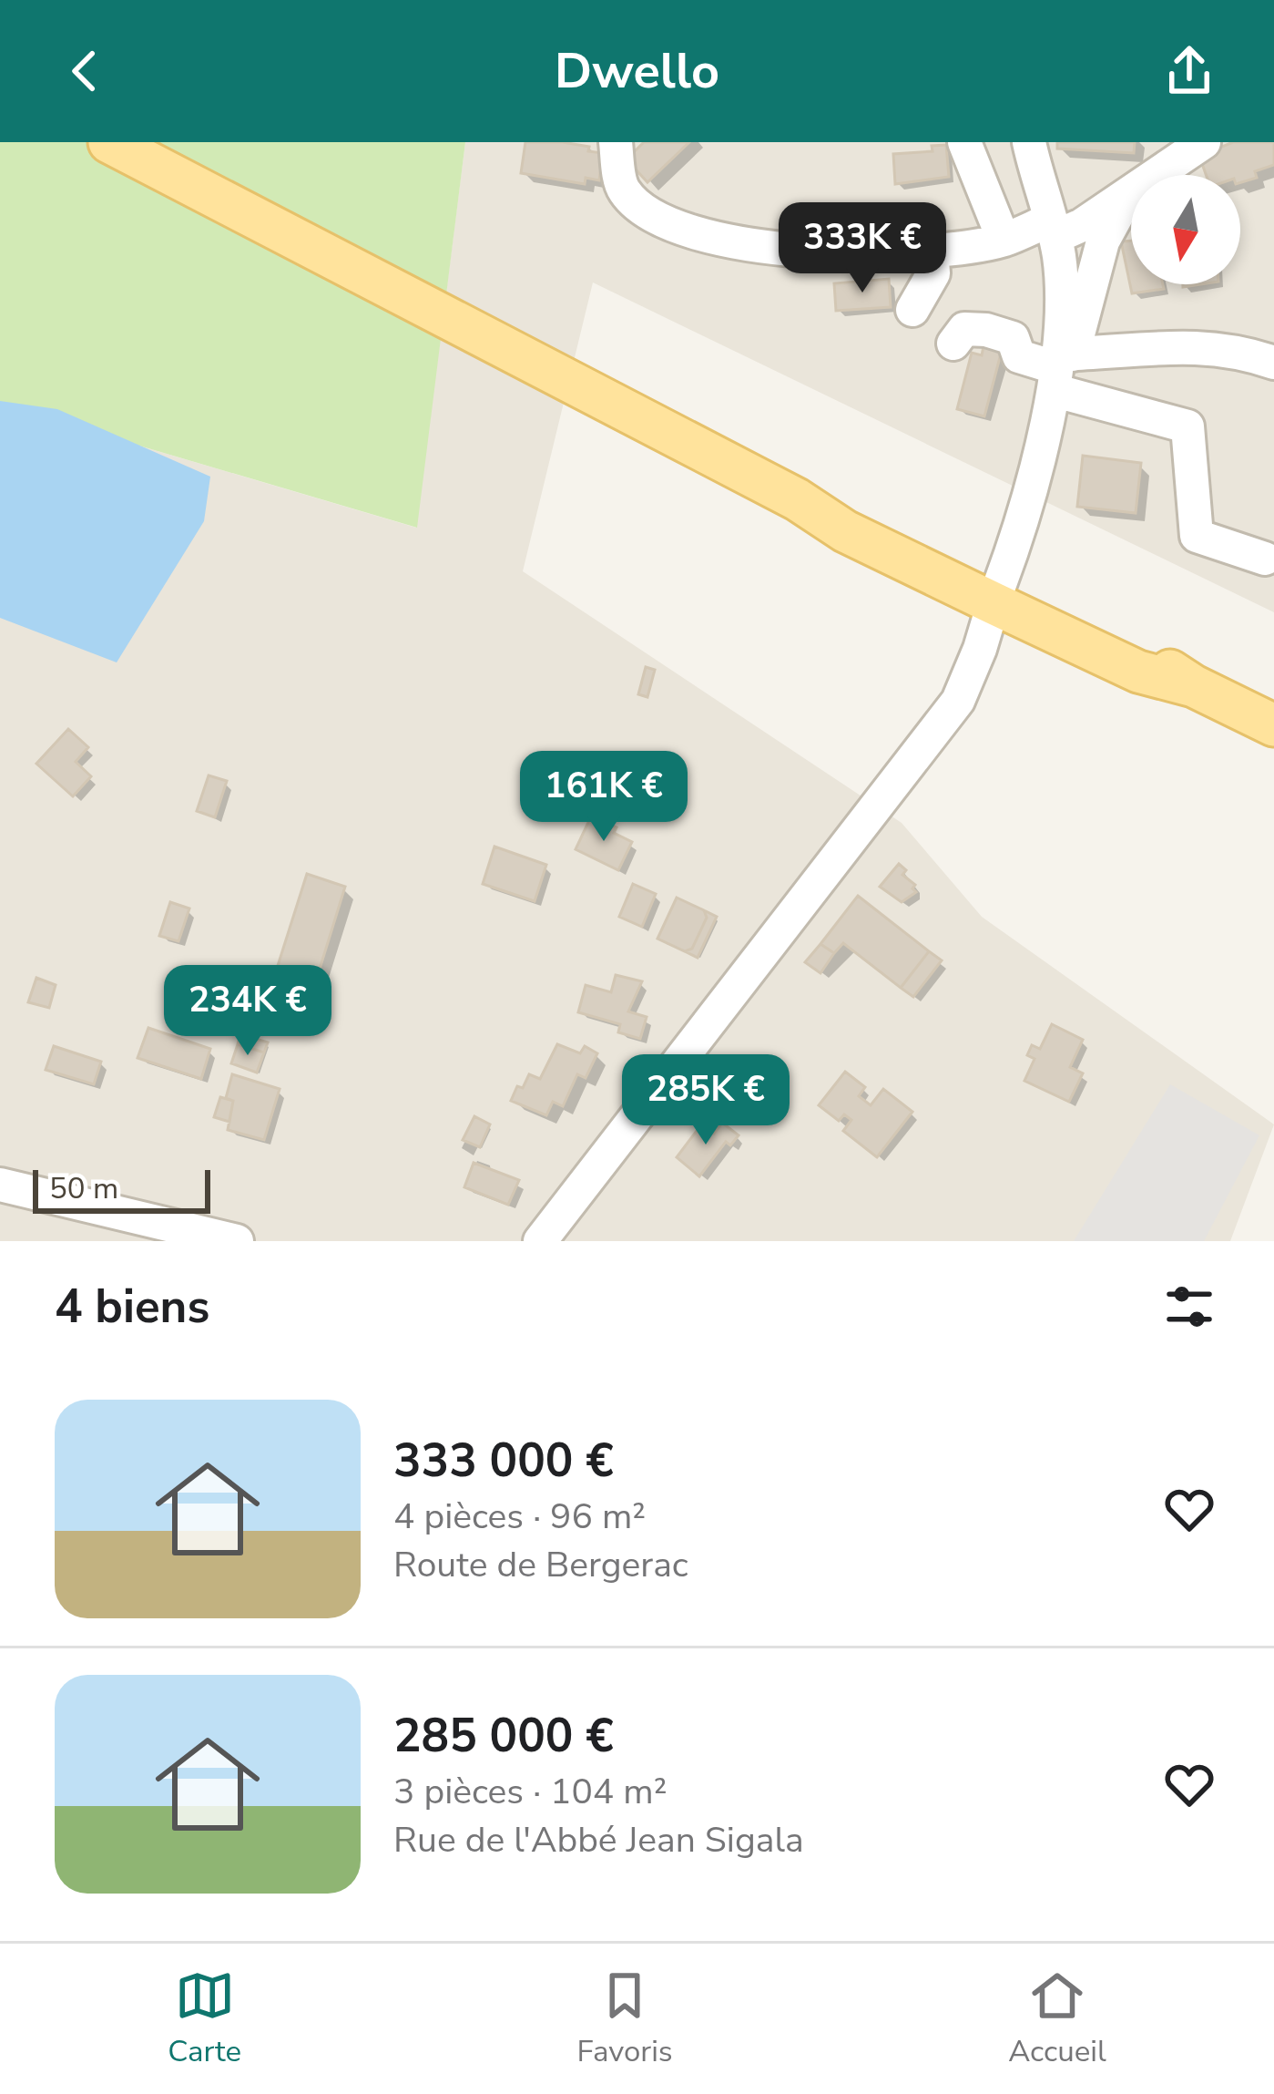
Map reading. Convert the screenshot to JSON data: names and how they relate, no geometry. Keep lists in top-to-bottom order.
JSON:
{
  "scale_bar": "50 m",
  "north": "bottom",
  "page": {
    "header": "Dwello",
    "price": [
      "333K €",
      "161K €",
      "234K €",
      "285K €"
    ],
    "scale": "50 m",
    "heading": "4 biens",
    "list": [
      {
        "name": "333 000 €",
        "note": "4 pièces · 96 m² · Route de Bergerac"
      },
      {
        "name": "285 000 €",
        "note": "3 pièces · 104 m² · Rue de l'Abbé Jean Sigala"
      }
    ],
    "tabs": ["Carte", "Favoris", "Accueil"]
  }
}
